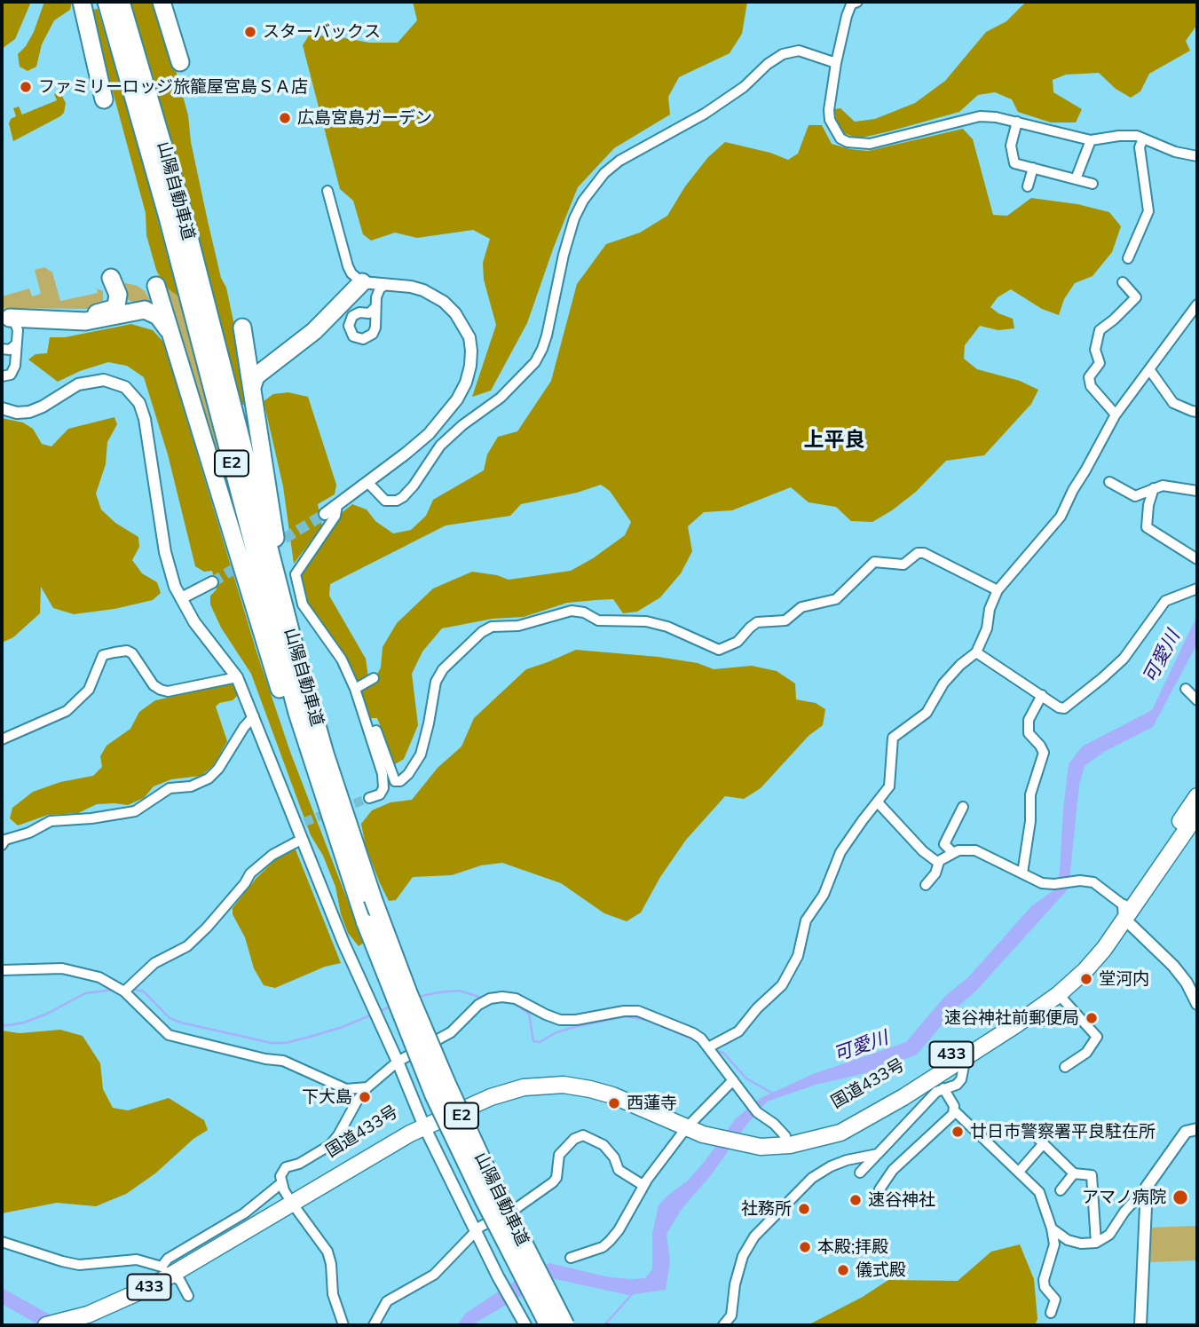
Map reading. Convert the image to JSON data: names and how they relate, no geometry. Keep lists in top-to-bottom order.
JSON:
{
  "streets": {
    "highway": [
      "山陽自動車道",
      "E2",
      "433",
      "国道433号"
    ]
  },
  "districts": ["上平良"],
  "water": ["可愛川"],
  "places": [
    "スターバックス",
    "ファミリーロッジ旅籠屋宮島ＳＡ店",
    "広島宮島ガーデン",
    "堂河内",
    "速谷神社前郵便局",
    "下大島",
    "西蓮寺",
    "廿日市警察署平良駐在所",
    "アマノ病院",
    "速谷神社",
    "社務所",
    "本殿;拝殿",
    "儀式殿"
  ]
}
